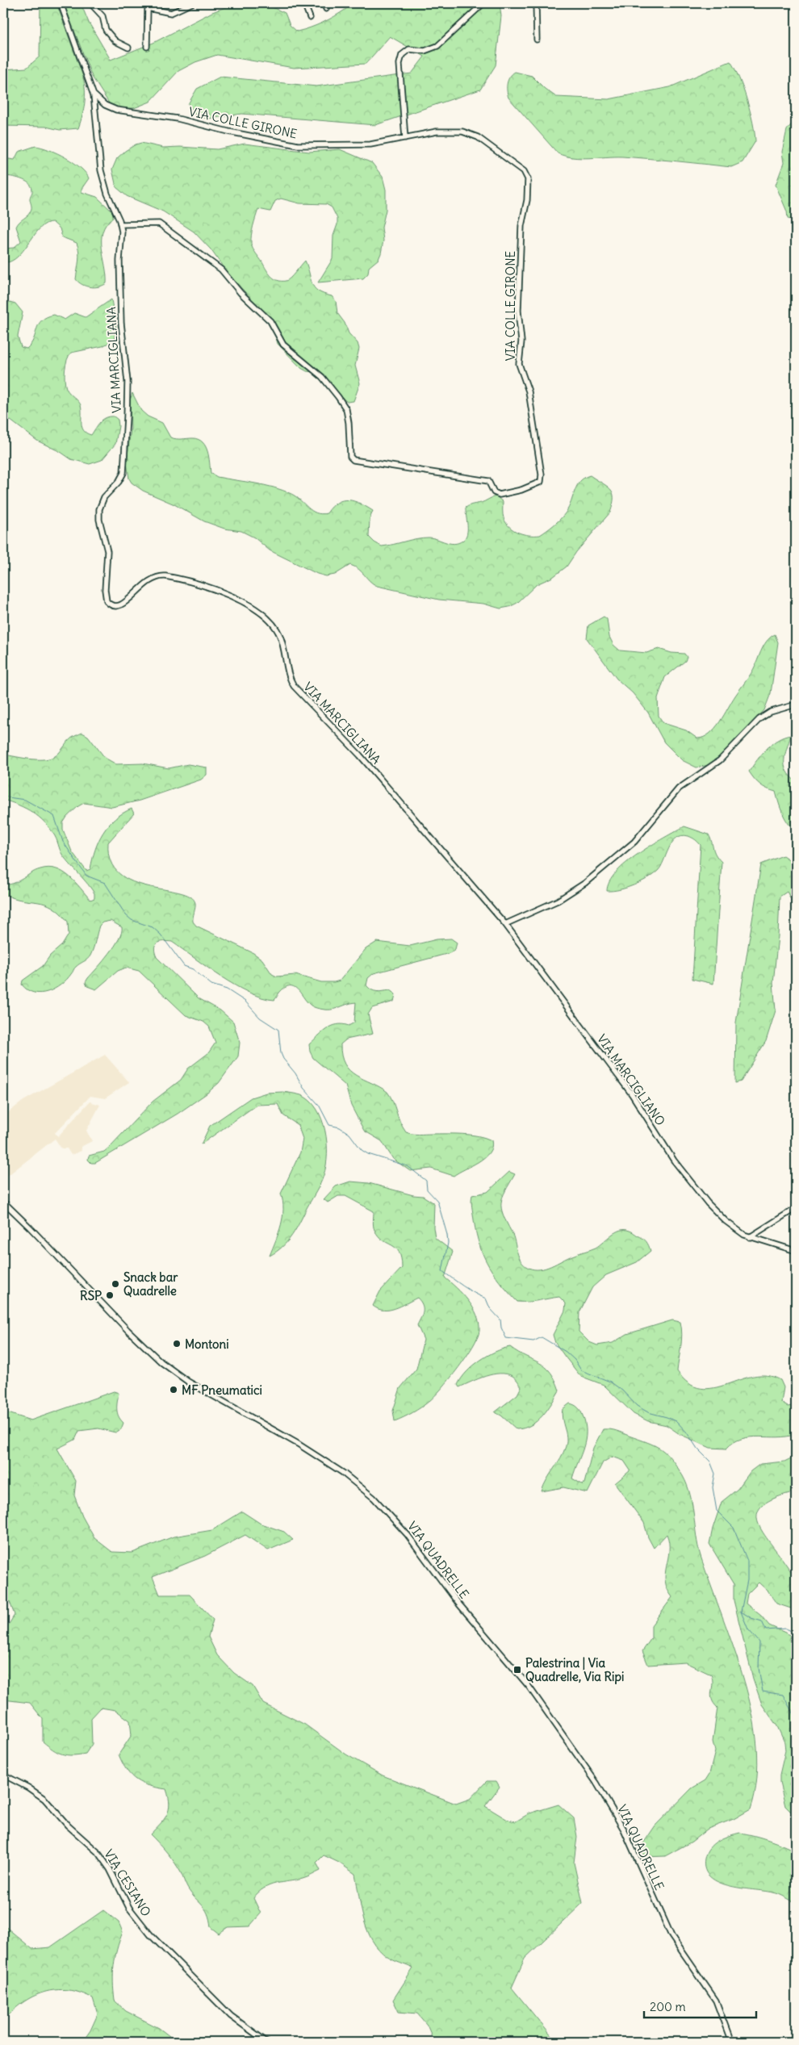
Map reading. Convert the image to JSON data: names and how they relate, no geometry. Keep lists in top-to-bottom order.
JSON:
{
  "streets": {
    "street": [
      "VIA COLLE GIRONE",
      "VIA MARCIGLIANA",
      "VIA MARCIGLIANO",
      "VIA QUADRELLE",
      "VIA CESIANO"
    ]
  },
  "crossings": [
    ["VIA COLLE GIRONE", "VIA MARCIGLIANA"],
    ["VIA MARCIGLIANA", "VIA MARCIGLIANO"]
  ],
  "places": {
    "other": [
      "Snack bar Quadrelle",
      "RSP",
      "Montoni",
      "MF Pneumatici"
    ],
    "transit": ["Palestrina | Via Quadrelle, Via Ripi"]
  },
  "scale_bar": "200 m"
}
